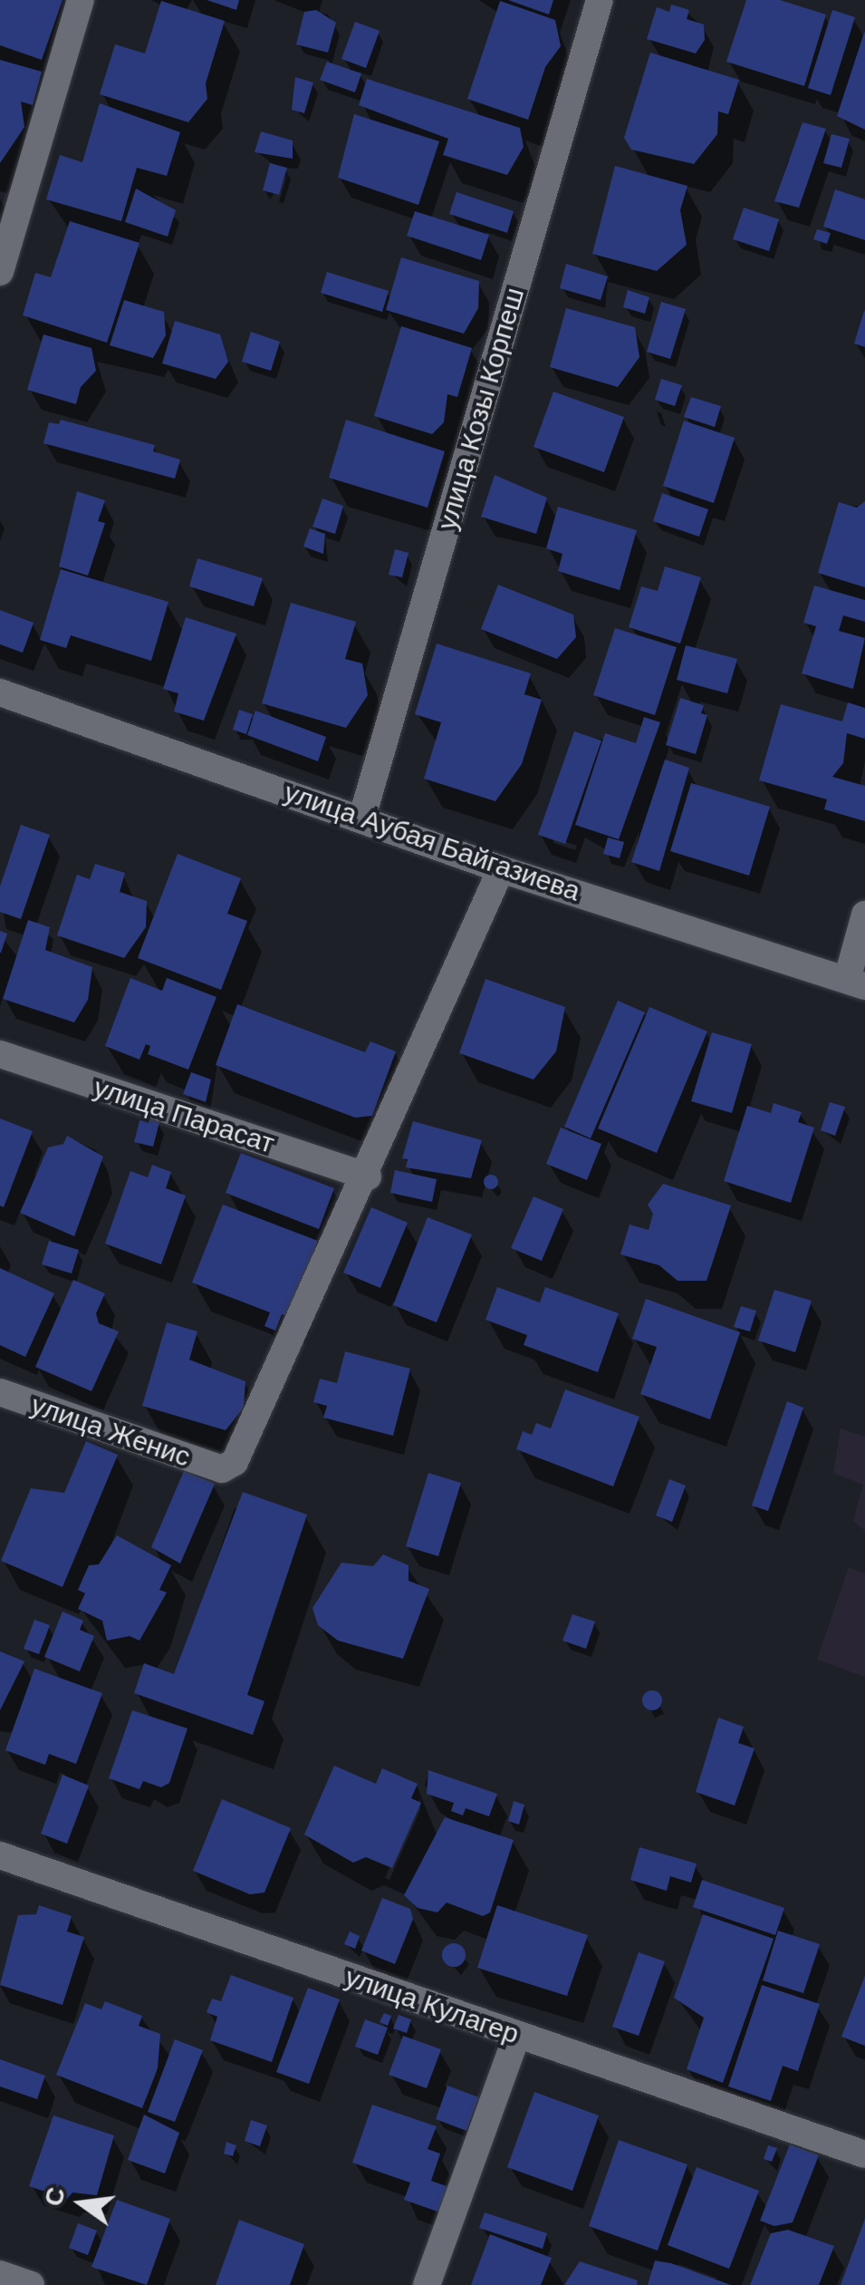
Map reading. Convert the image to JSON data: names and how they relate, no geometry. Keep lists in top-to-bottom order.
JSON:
{
  "streets": {
    "street": [
      "улица Козы Корпеш",
      "улица Аубая Байгазиева",
      "улица Парасат",
      "улица Женис",
      "улица Кулагер"
    ]
  },
  "crossings": [
    ["улица Козы Корпеш", "улица Аубая Байгазиева"],
    ["улица Парасат", "улица Женис"]
  ],
  "north": "left"
}
